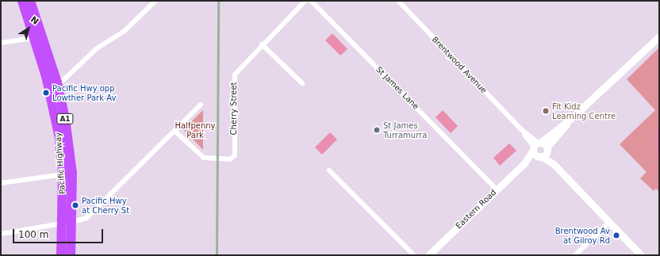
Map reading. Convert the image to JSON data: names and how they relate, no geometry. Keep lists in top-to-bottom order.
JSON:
{
  "streets": {
    "highway": ["A1", "Pacific Highway"],
    "main road": ["Eastern Road"],
    "street": ["Brentwood Avenue", "St James Lane", "Cherry Street"]
  },
  "crossings": [
    ["Brentwood Avenue", "Eastern Road"],
    ["St James Lane", "Eastern Road"]
  ],
  "parks": ["Halfpenny Park"],
  "places": [
    "Pacific Hwy opp Lowther Park Av",
    "Fit Kidz Learning Centre",
    "St James Turramurra",
    "Pacific Hwy at Cherry St",
    "Brentwood Av at Gilroy Rd"
  ],
  "scale_bar": "100 m",
  "north": "top right"
}
